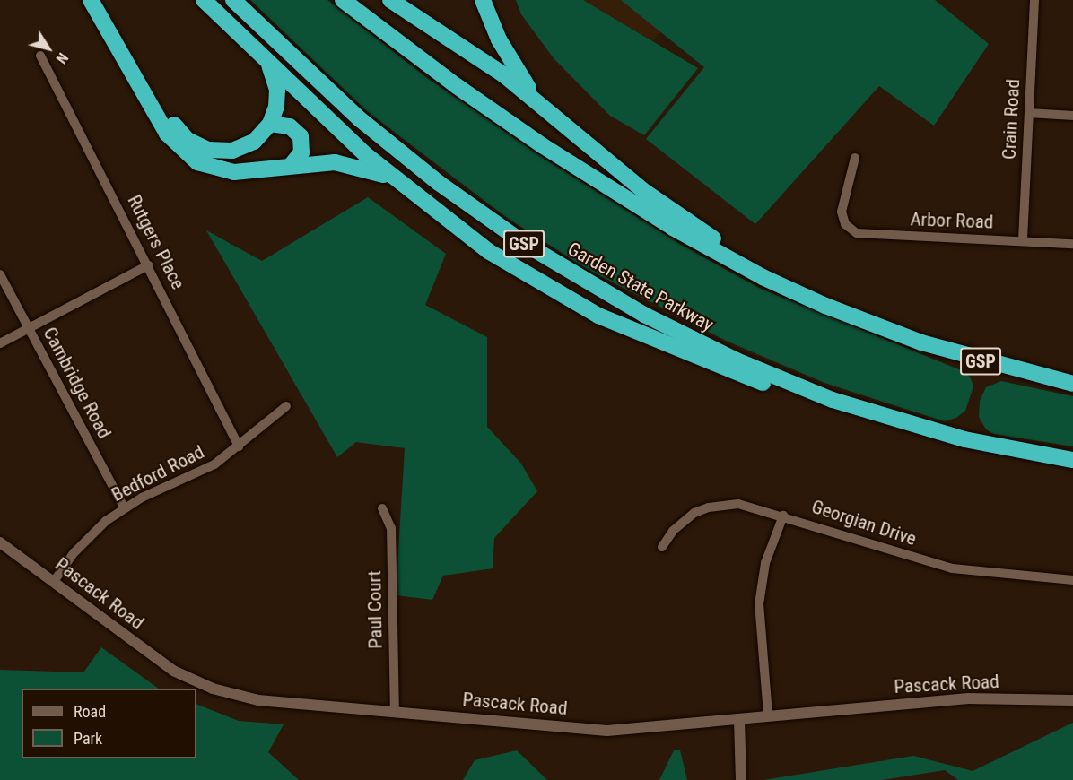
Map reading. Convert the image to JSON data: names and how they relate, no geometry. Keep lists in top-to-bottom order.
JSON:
{
  "streets": {
    "highway": ["GSP", "Garden State Parkway"],
    "street": [
      "Crain Road",
      "Arbor Road",
      "Rutgers Place",
      "Cambridge Road",
      "Bedford Road",
      "Georgian Drive",
      "Pascack Road",
      "Paul Court"
    ]
  },
  "crossings": [
    ["Crain Road", "Arbor Road"],
    ["Rutgers Place", "Bedford Road"],
    ["Cambridge Road", "Bedford Road"],
    ["Bedford Road", "Pascack Road"],
    ["Pascack Road", "Paul Court"]
  ],
  "legend": ["Road", "Park"],
  "north": "bottom right"
}
